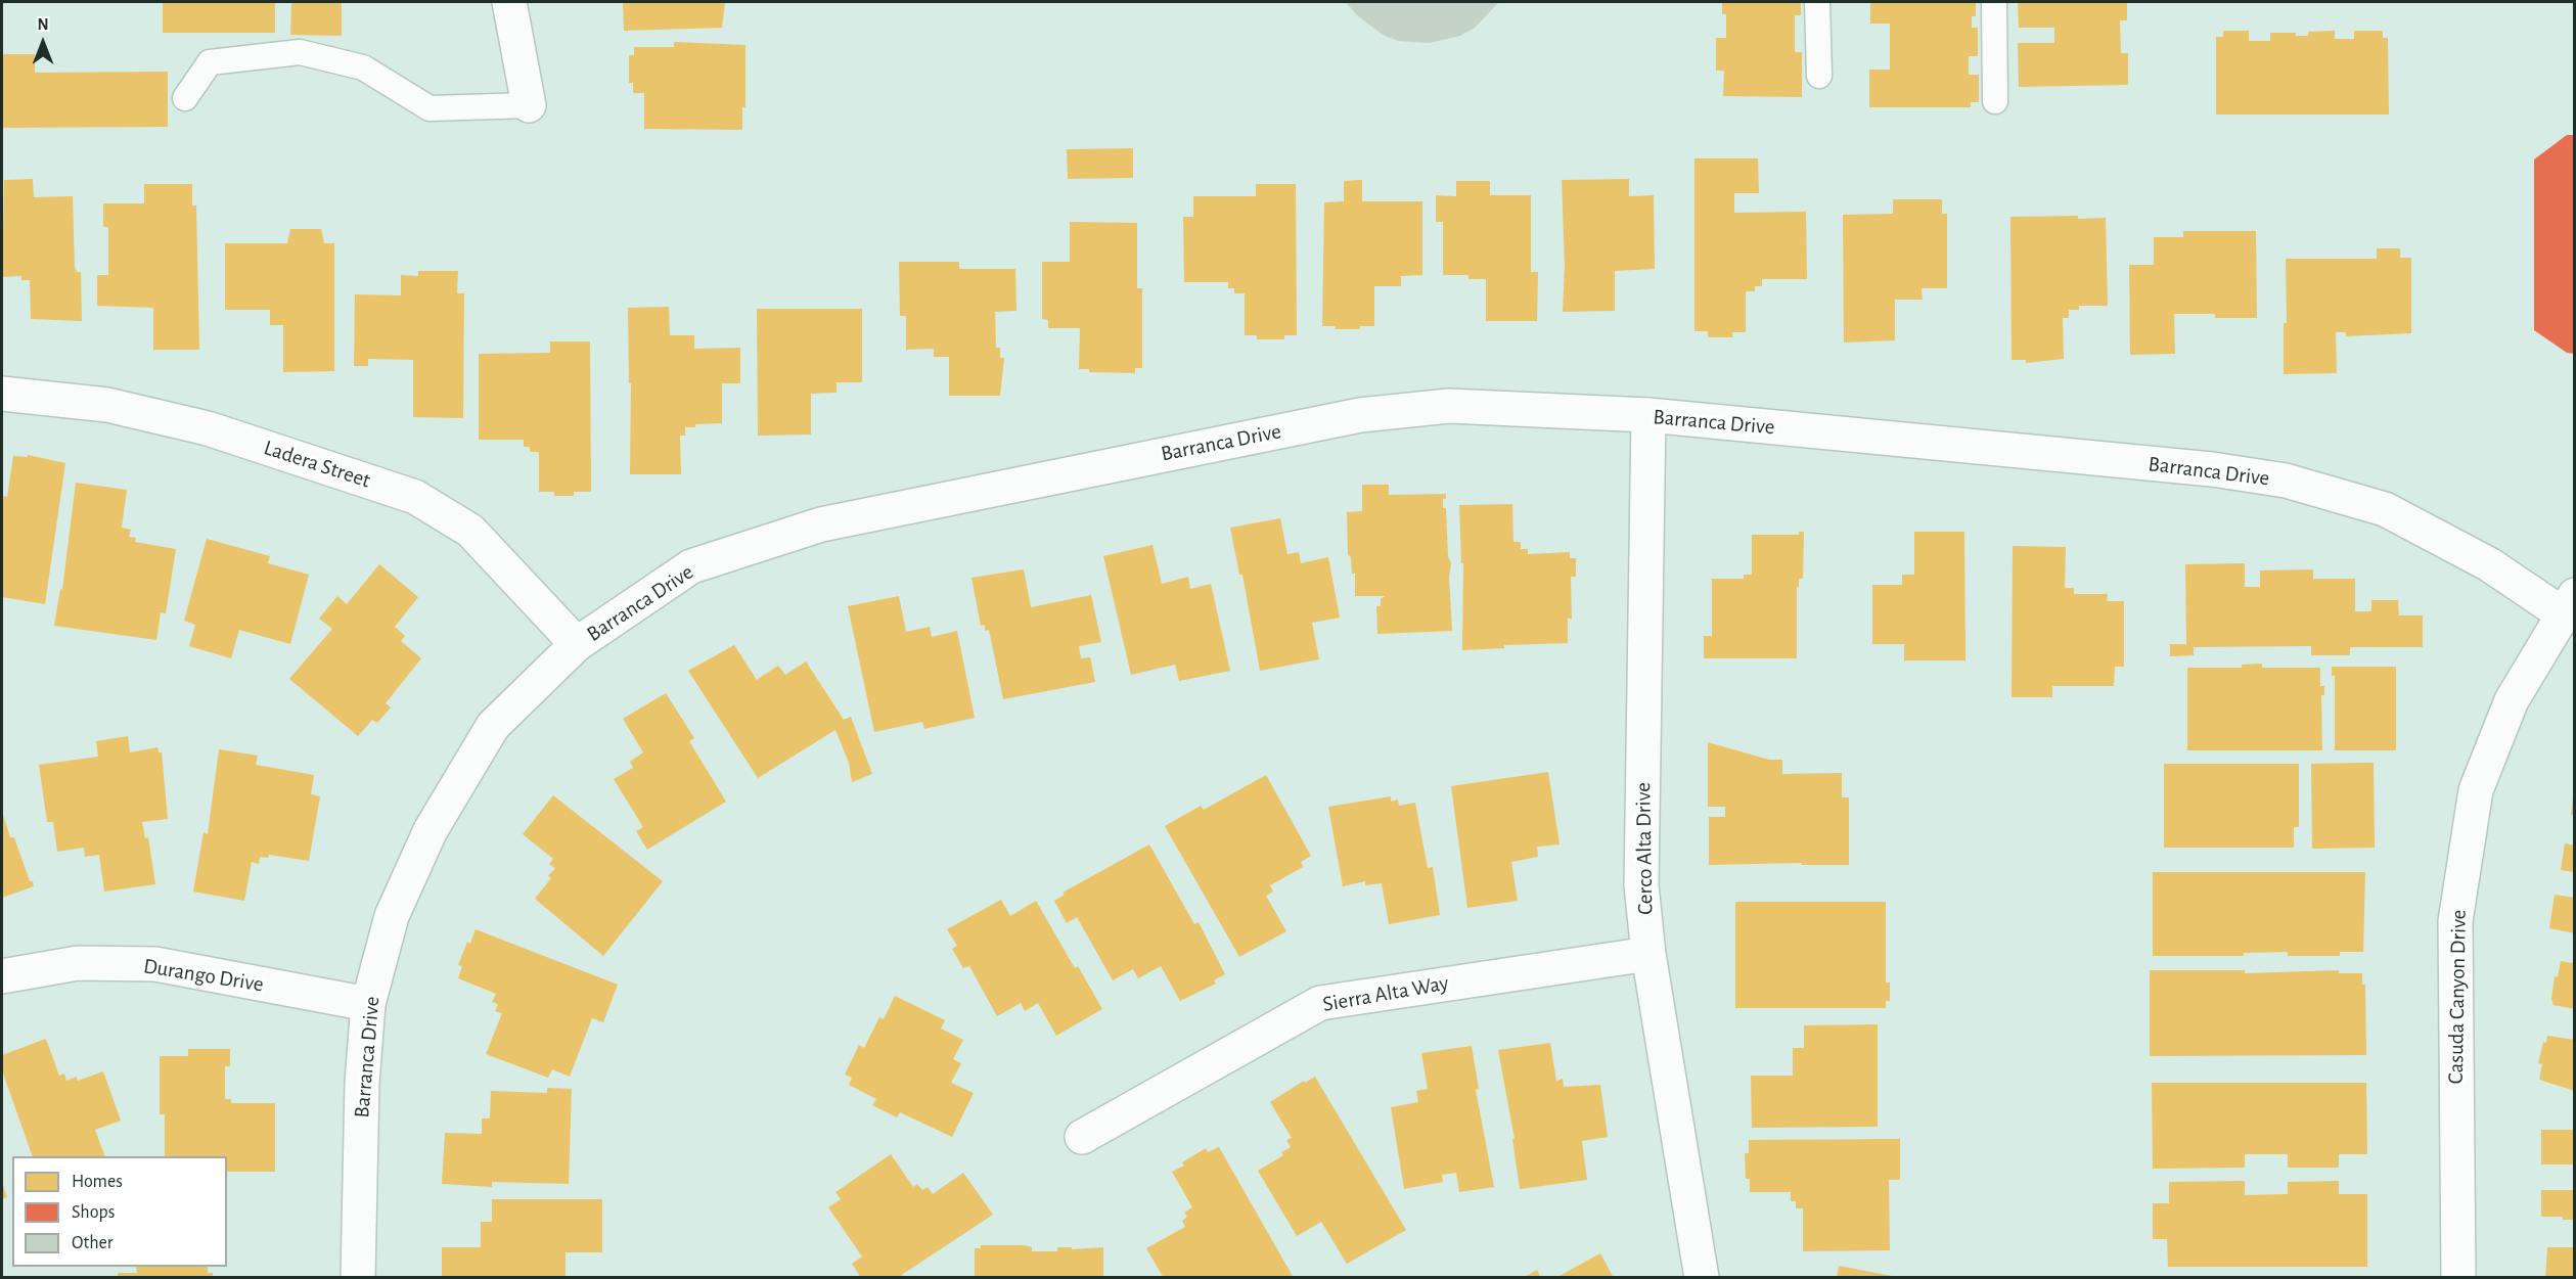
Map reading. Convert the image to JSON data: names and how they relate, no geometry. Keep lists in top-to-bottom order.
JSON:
{
  "streets": {
    "street": [
      "Barranca Drive",
      "Ladera Street",
      "Cerco Alta Drive",
      "Durango Drive",
      "Sierra Alta Way",
      "Casuda Canyon Drive"
    ]
  },
  "crossings": [
    ["Barranca Drive", "Ladera Street"],
    ["Barranca Drive", "Cerco Alta Drive"],
    ["Barranca Drive", "Durango Drive"],
    ["Barranca Drive", "Casuda Canyon Drive"],
    ["Cerco Alta Drive", "Sierra Alta Way"]
  ],
  "legend": ["Homes", "Shops", "Other"],
  "north": "top"
}
